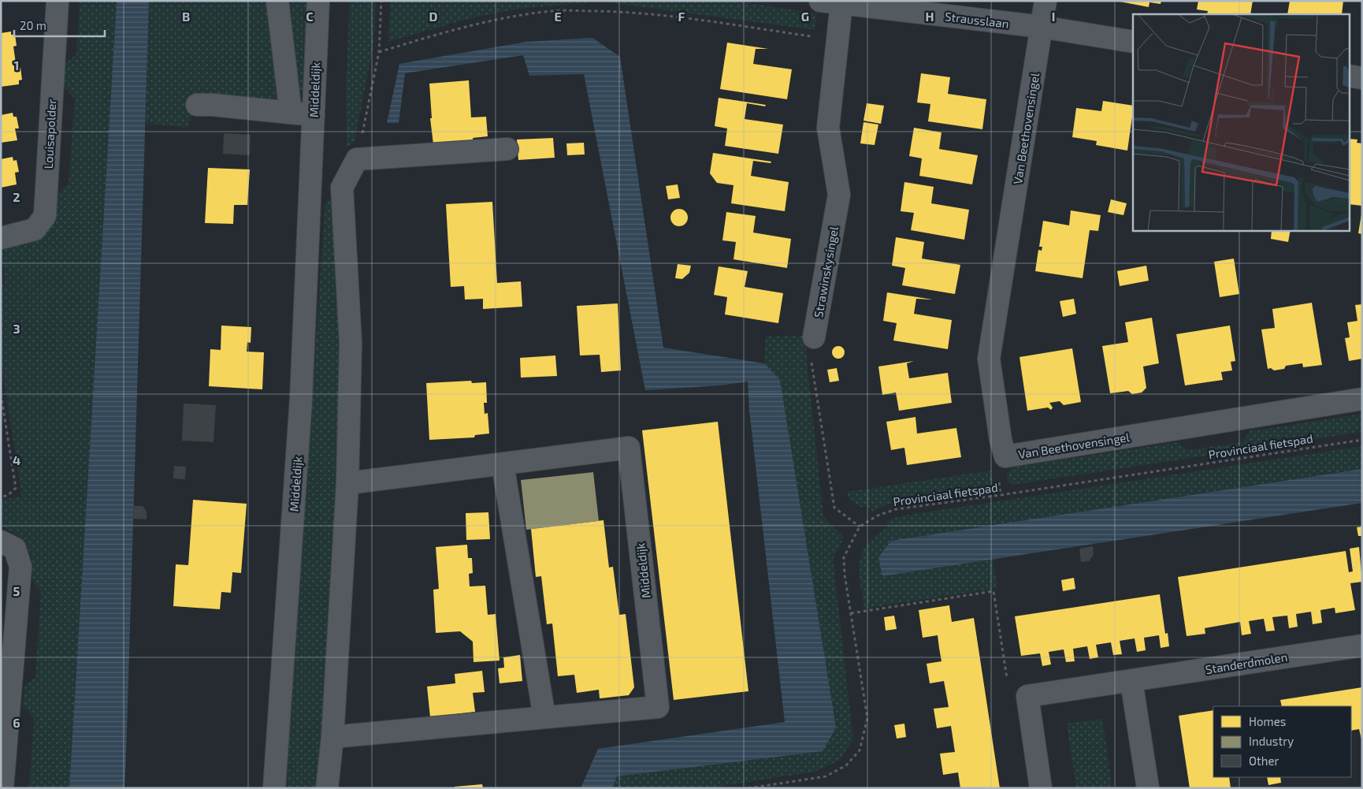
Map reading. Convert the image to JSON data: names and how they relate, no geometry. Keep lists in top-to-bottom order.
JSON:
{
  "streets": {
    "street": [
      "Strausslaan",
      "Middeldijk",
      "Van Beethovensingel",
      "Louisapolder",
      "Strawinskysingel",
      "Standerdmolen"
    ],
    "path": ["Provinciaal fietspad"]
  },
  "crossings": [
    ["Strausslaan", "Van Beethovensingel"],
    ["Strausslaan", "Strawinskysingel"]
  ],
  "legend": ["Homes", "Industry", "Other"],
  "scale_bar": "20 m",
  "grid": {
    "columns": [
      "B",
      "C",
      "D",
      "E",
      "F",
      "G",
      "H",
      "I"
    ],
    "rows": [
      "1",
      "2",
      "3",
      "4",
      "5",
      "6"
    ]
  }
}
